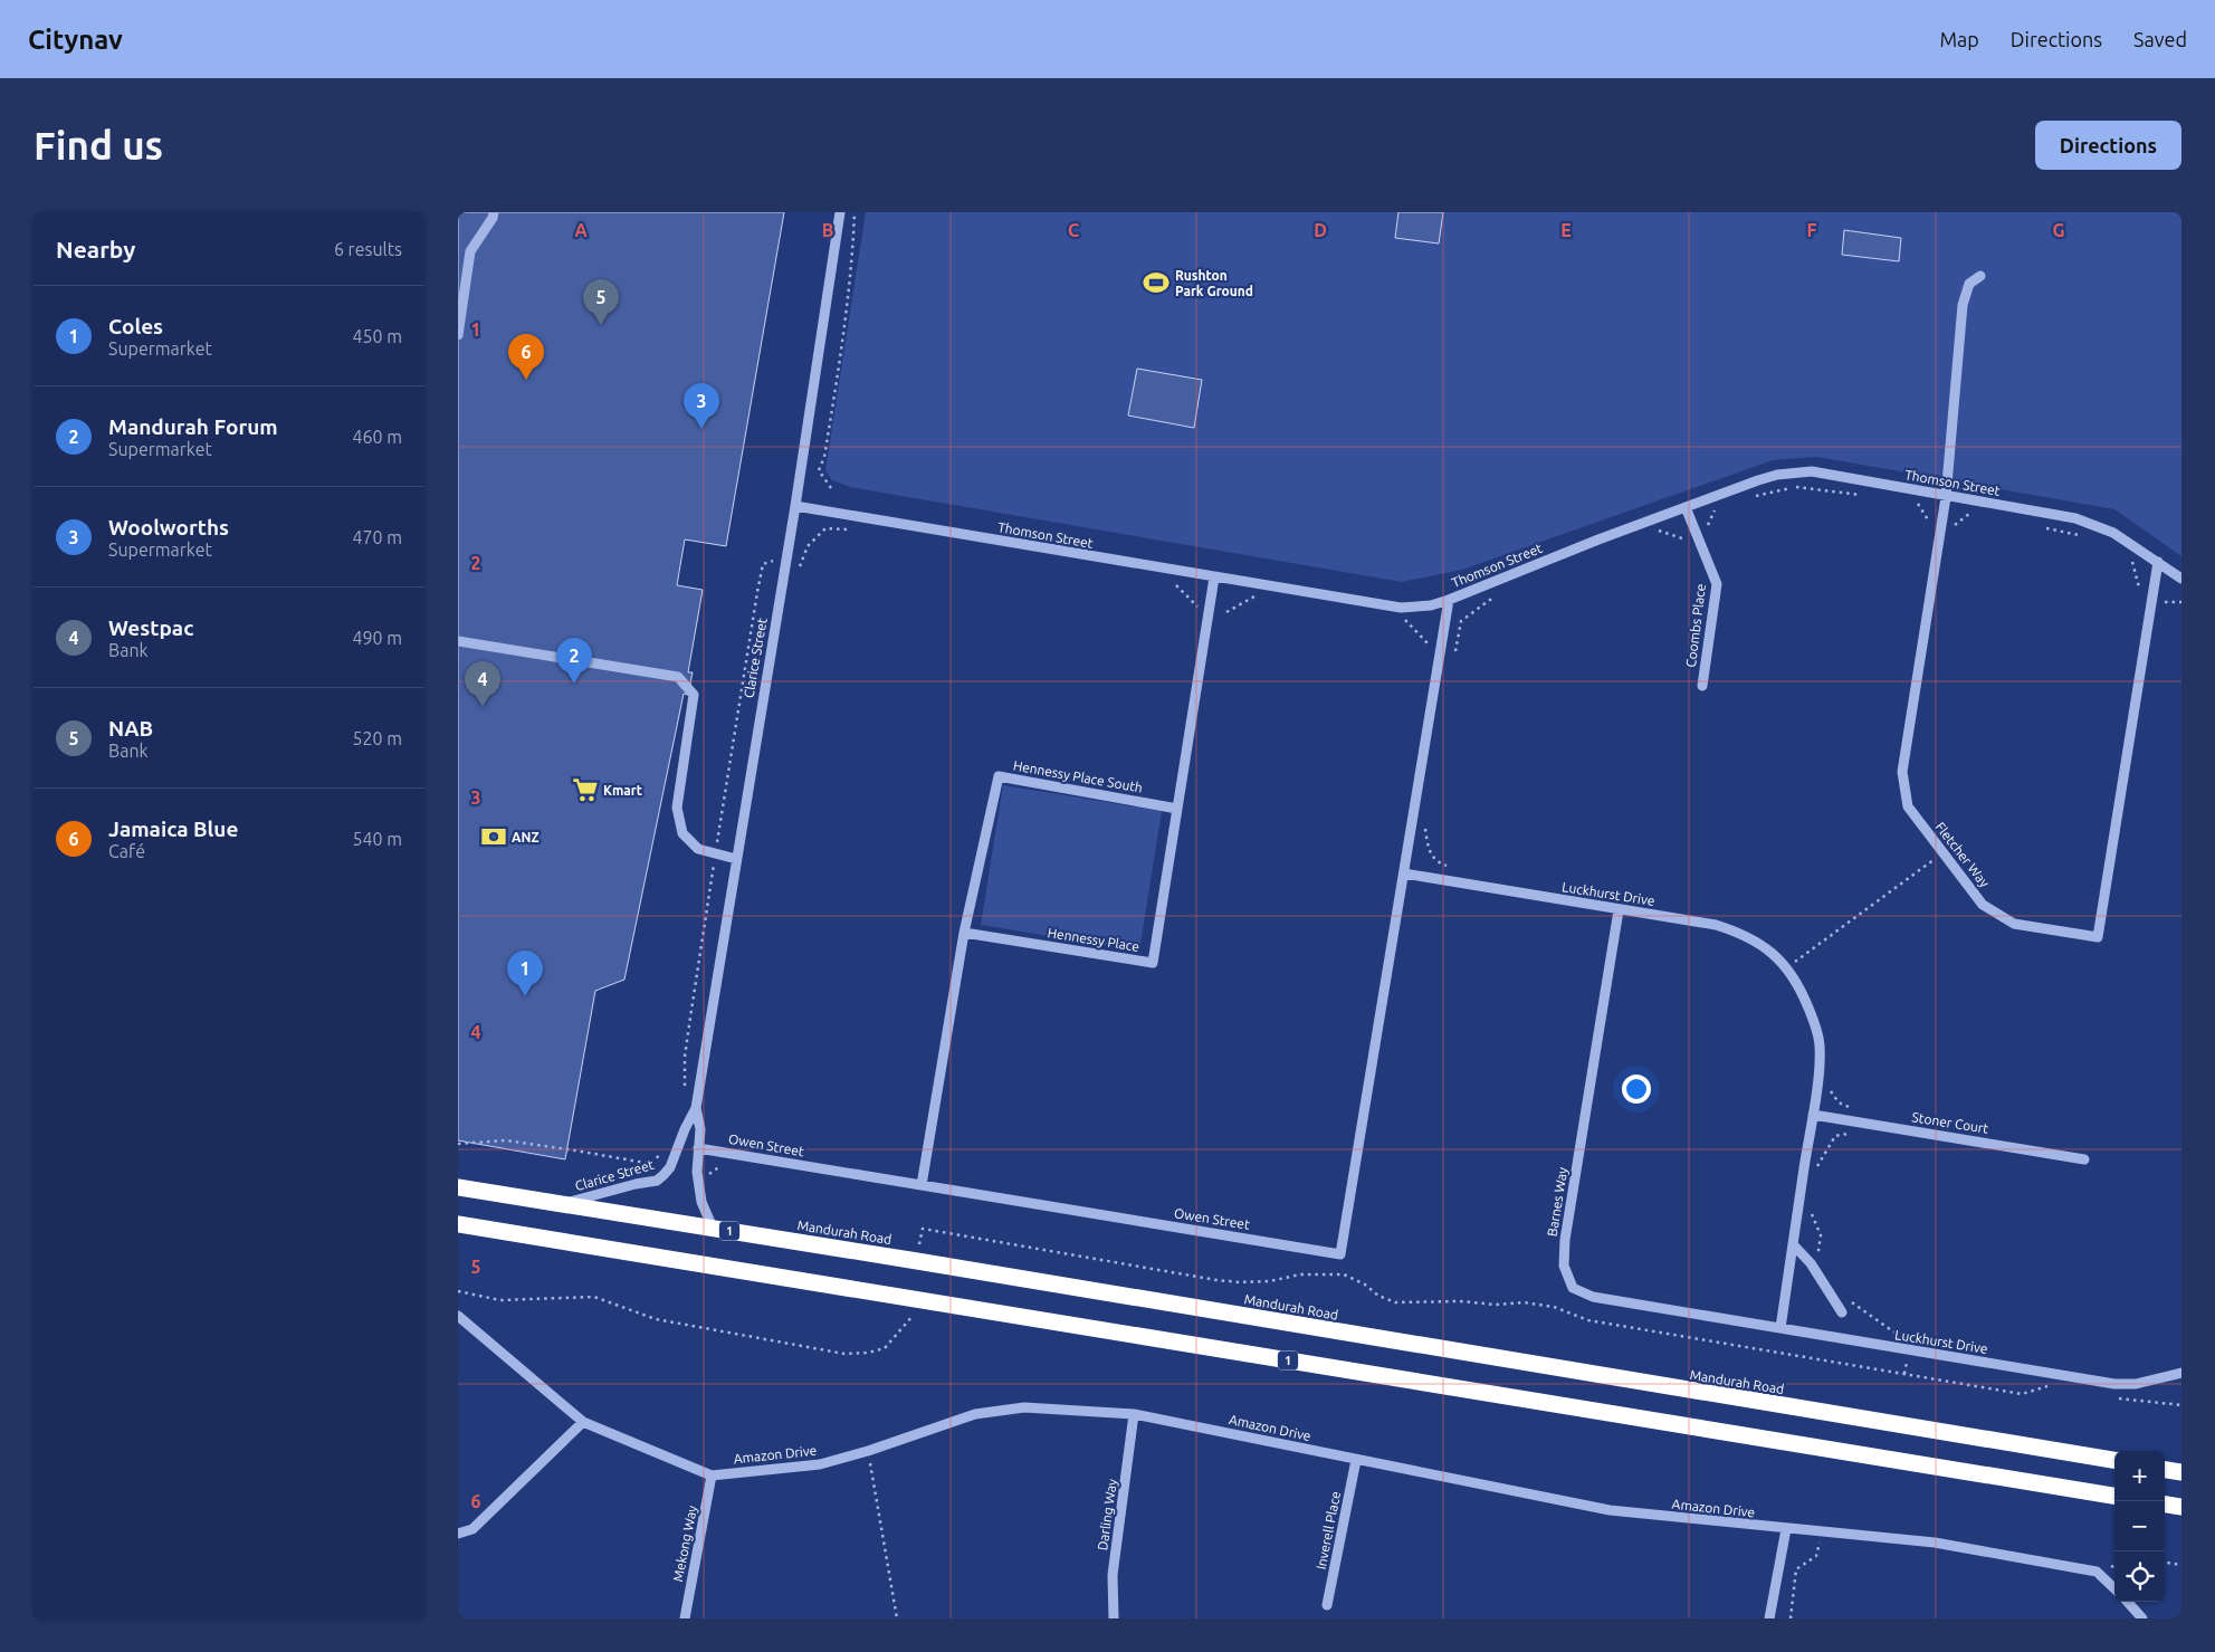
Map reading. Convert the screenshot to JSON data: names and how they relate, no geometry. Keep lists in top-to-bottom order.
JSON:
{
  "streets": {
    "highway": ["1", "Mandurah Road"],
    "street": [
      "Thomson Street",
      "Coombs Place",
      "Clarice Street",
      "Hennessy Place South",
      "Fletcher Way",
      "Luckhurst Drive",
      "Hennessy Place",
      "Stoner Court",
      "Owen Street",
      "Barnes Way",
      "Amazon Drive",
      "Darling Way",
      "Inverell Place",
      "Mekong Way"
    ]
  },
  "crossings": [
    ["Thomson Street", "Coombs Place"],
    ["Thomson Street", "Clarice Street"],
    ["Thomson Street", "Fletcher Way"],
    ["Thomson Street", "Hennessy Place"],
    ["Clarice Street", "Owen Street"],
    ["Clarice Street", "Mandurah Road"],
    ["Hennessy Place South", "Hennessy Place"],
    ["Luckhurst Drive", "Stoner Court"],
    ["Luckhurst Drive", "Owen Street"],
    ["Luckhurst Drive", "Barnes Way"],
    ["Amazon Drive", "Darling Way"],
    ["Amazon Drive", "Inverell Place"],
    ["Amazon Drive", "Mekong Way"]
  ],
  "places": {
    "sports": ["Rushton Park Ground"],
    "supermarket": ["Kmart"],
    "bank": ["ANZ"]
  },
  "page": {
    "header": "Citynav",
    "nav": ["Map", "Directions", "Saved"],
    "buttons": "Directions",
    "title": "Find us",
    "heading": ["Nearby", "6 results"],
    "pins": [
      "5",
      "6",
      "3",
      "2",
      "4",
      "1"
    ],
    "list": [
      {
        "mark": "1",
        "name": "Coles",
        "note": "Supermarket",
        "value": "450 m"
      },
      {
        "mark": "2",
        "name": "Mandurah Forum",
        "note": "Supermarket",
        "value": "460 m"
      },
      {
        "mark": "3",
        "name": "Woolworths",
        "note": "Supermarket",
        "value": "470 m"
      },
      {
        "mark": "4",
        "name": "Westpac",
        "note": "Bank",
        "value": "490 m"
      },
      {
        "mark": "5",
        "name": "NAB",
        "note": "Bank",
        "value": "520 m"
      },
      {
        "mark": "6",
        "name": "Jamaica Blue",
        "note": "Café",
        "value": "540 m"
      }
    ],
    "map_buttons": ["+", "−"]
  },
  "grid": {
    "columns": [
      "A",
      "B",
      "C",
      "D",
      "E",
      "F",
      "G"
    ],
    "rows": [
      "1",
      "2",
      "3",
      "4",
      "5",
      "6"
    ]
  }
}
